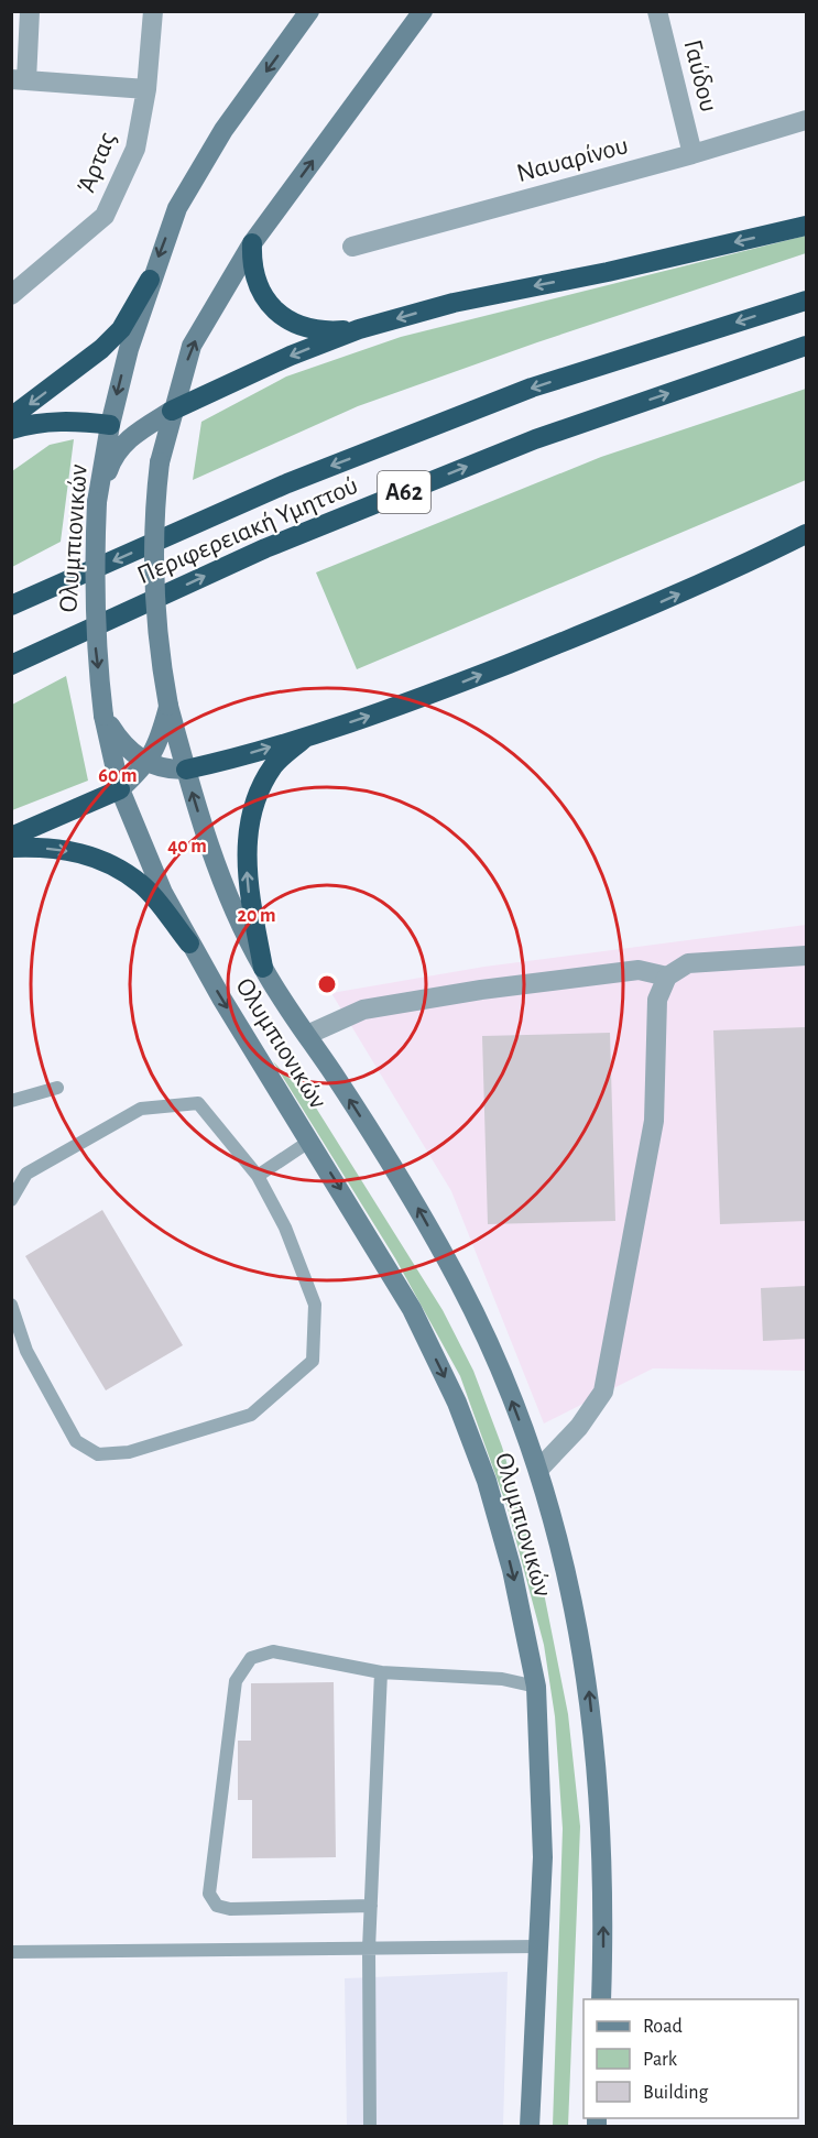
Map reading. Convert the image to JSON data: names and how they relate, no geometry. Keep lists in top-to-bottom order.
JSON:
{
  "streets": {
    "highway": ["Α62", "Περιφερειακή Υμηττού"],
    "main road": ["Ολυμπιονικών"],
    "street": ["Γαύδου", "Ναυαρίνου", "Άρτας"]
  },
  "crossings": [
    ["Γαύδου", "Ναυαρίνου"]
  ],
  "legend": ["Road", "Park", "Building"],
  "rings": ["60 m", "40 m", "20 m"]
}
